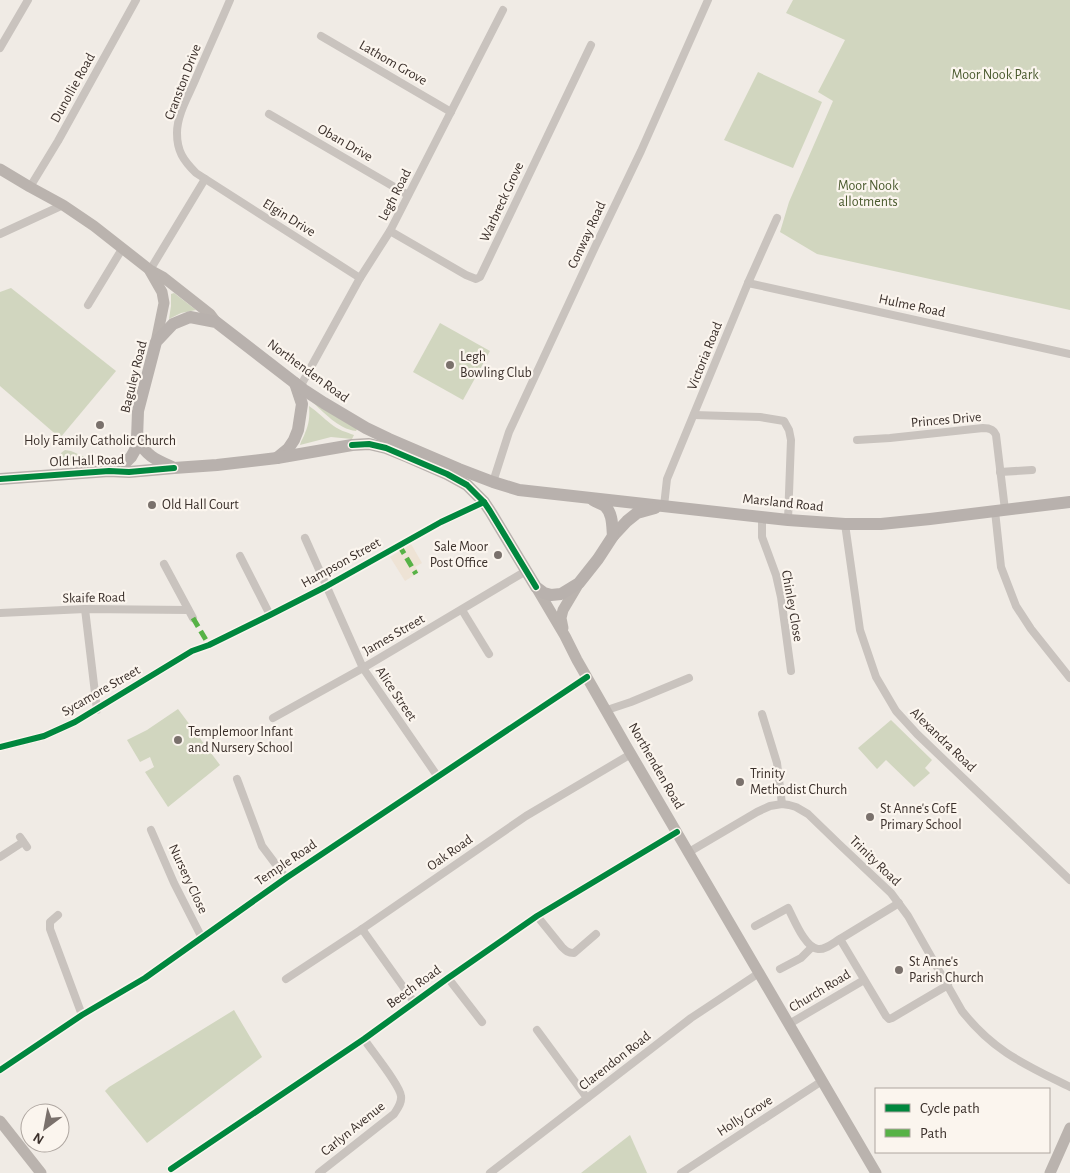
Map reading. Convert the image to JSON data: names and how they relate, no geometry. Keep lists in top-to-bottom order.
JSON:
{
  "streets": {
    "main road": [
      "Northenden Road",
      "Baguley Road",
      "Old Hall Road",
      "Marsland Road"
    ],
    "street": [
      "Lathom Grove",
      "Cranston Drive",
      "Dunollie Road",
      "Oban Drive",
      "Legh Road",
      "Warbreck Grove",
      "Elgin Drive",
      "Conway Road",
      "Hulme Road",
      "Victoria Road",
      "Princes Drive",
      "Hampson Street",
      "Skaife Road",
      "Chinley Close",
      "James Street",
      "Sycamore Street",
      "Alice Street",
      "Alexandra Road",
      "Oak Road",
      "Trinity Road",
      "Temple Road",
      "Nursery Close",
      "Beech Road",
      "Church Road",
      "Clarendon Road",
      "Holly Grove",
      "Carlyn Avenue"
    ]
  },
  "crossings": [
    ["Lathom Grove", "Legh Road"],
    ["Cranston Drive", "Elgin Drive"],
    ["Dunollie Road", "Northenden Road"],
    ["Oban Drive", "Legh Road"],
    ["Legh Road", "Warbreck Grove"],
    ["Legh Road", "Elgin Drive"],
    ["Legh Road", "Northenden Road"],
    ["Legh Road", "Baguley Road"],
    ["Legh Road", "Old Hall Road"],
    ["Conway Road", "Northenden Road"],
    ["Conway Road", "Marsland Road"],
    ["Hulme Road", "Victoria Road"],
    ["Victoria Road", "Marsland Road"],
    ["Northenden Road", "Baguley Road"],
    ["Northenden Road", "Old Hall Road"],
    ["Northenden Road", "Marsland Road"],
    ["Northenden Road", "Hampson Street"],
    ["Northenden Road", "James Street"],
    ["Northenden Road", "Oak Road"],
    ["Northenden Road", "Temple Road"],
    ["Northenden Road", "Beech Road"],
    ["Northenden Road", "Church Road"],
    ["Northenden Road", "Clarendon Road"],
    ["Northenden Road", "Holly Grove"],
    ["Baguley Road", "Old Hall Road"],
    ["Princes Drive", "Marsland Road"],
    ["Marsland Road", "Chinley Close"],
    ["Marsland Road", "Alexandra Road"],
    ["Hampson Street", "Sycamore Street"],
    ["Hampson Street", "Alice Street"],
    ["James Street", "Alice Street"],
    ["Alice Street", "Temple Road"],
    ["Temple Road", "Nursery Close"],
    ["Beech Road", "Carlyn Avenue"]
  ],
  "parks": ["Moor Nook Park", "Moor Nook allotments"],
  "places": [
    "Legh Bowling Club",
    "Holy Family Catholic Church",
    "Old Hall Court",
    "Sale Moor Post Office",
    "Templemoor Infant and Nursery School",
    "Trinity Methodist Church",
    "St Anne's CofE Primary School",
    "St Anne's Parish Church"
  ],
  "legend": ["Cycle path", "Path"],
  "north": "bottom left"
}
